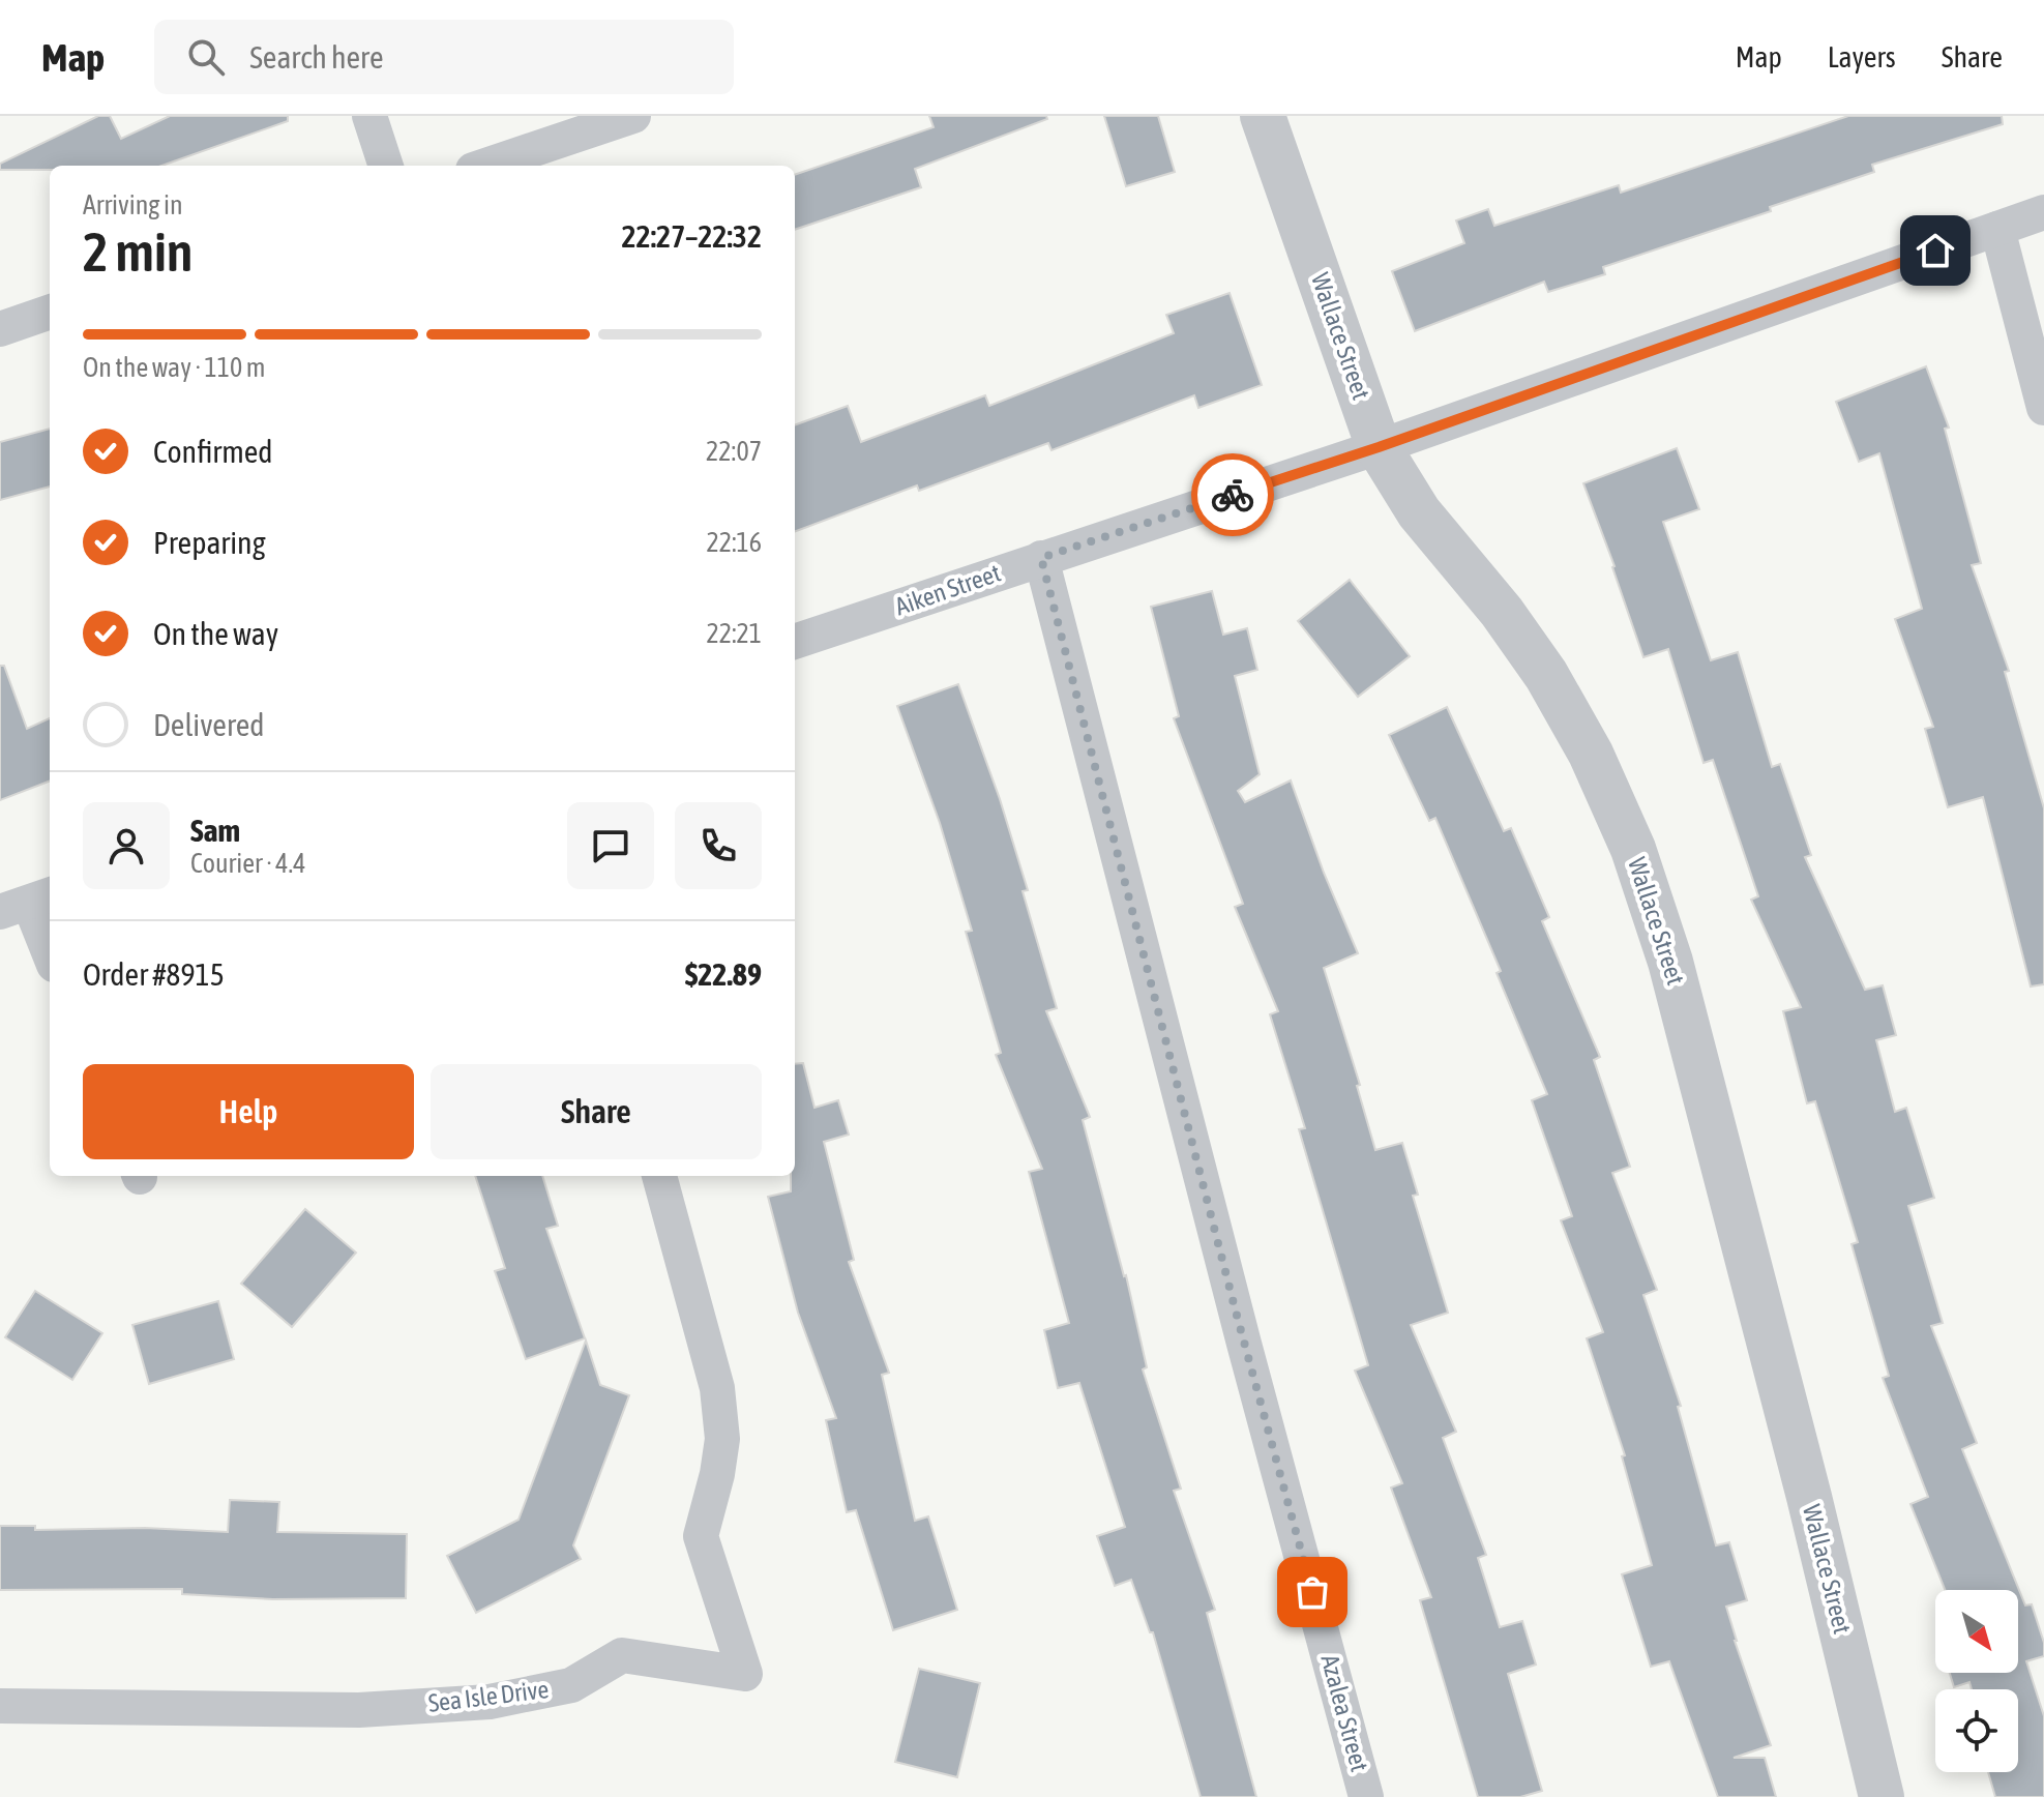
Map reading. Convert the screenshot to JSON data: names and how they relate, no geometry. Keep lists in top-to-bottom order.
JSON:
{
  "streets": {
    "street": [
      "Wallace Street",
      "Aiken Street",
      "Sea Isle Drive",
      "Azalea Street"
    ]
  },
  "crossings": [
    ["Wallace Street", "Aiken Street"],
    ["Aiken Street", "Azalea Street"]
  ],
  "north": "bottom right",
  "page": {
    "header": "Map",
    "search": "Search here",
    "nav": ["Map", "Layers", "Share"],
    "heading": ["2 min", "Arriving in", "22:27–22:32"],
    "panel": [
      "Sam",
      "Courier · 4.4",
      "Order #8915",
      "$22.89"
    ],
    "bar": "On the way · 110 m",
    "list": [
      ["Confirmed", "22:07"],
      ["Preparing", "22:16"],
      ["On the way", "22:21"],
      "Delivered"
    ],
    "buttons": ["Help", "Share"]
  }
}
